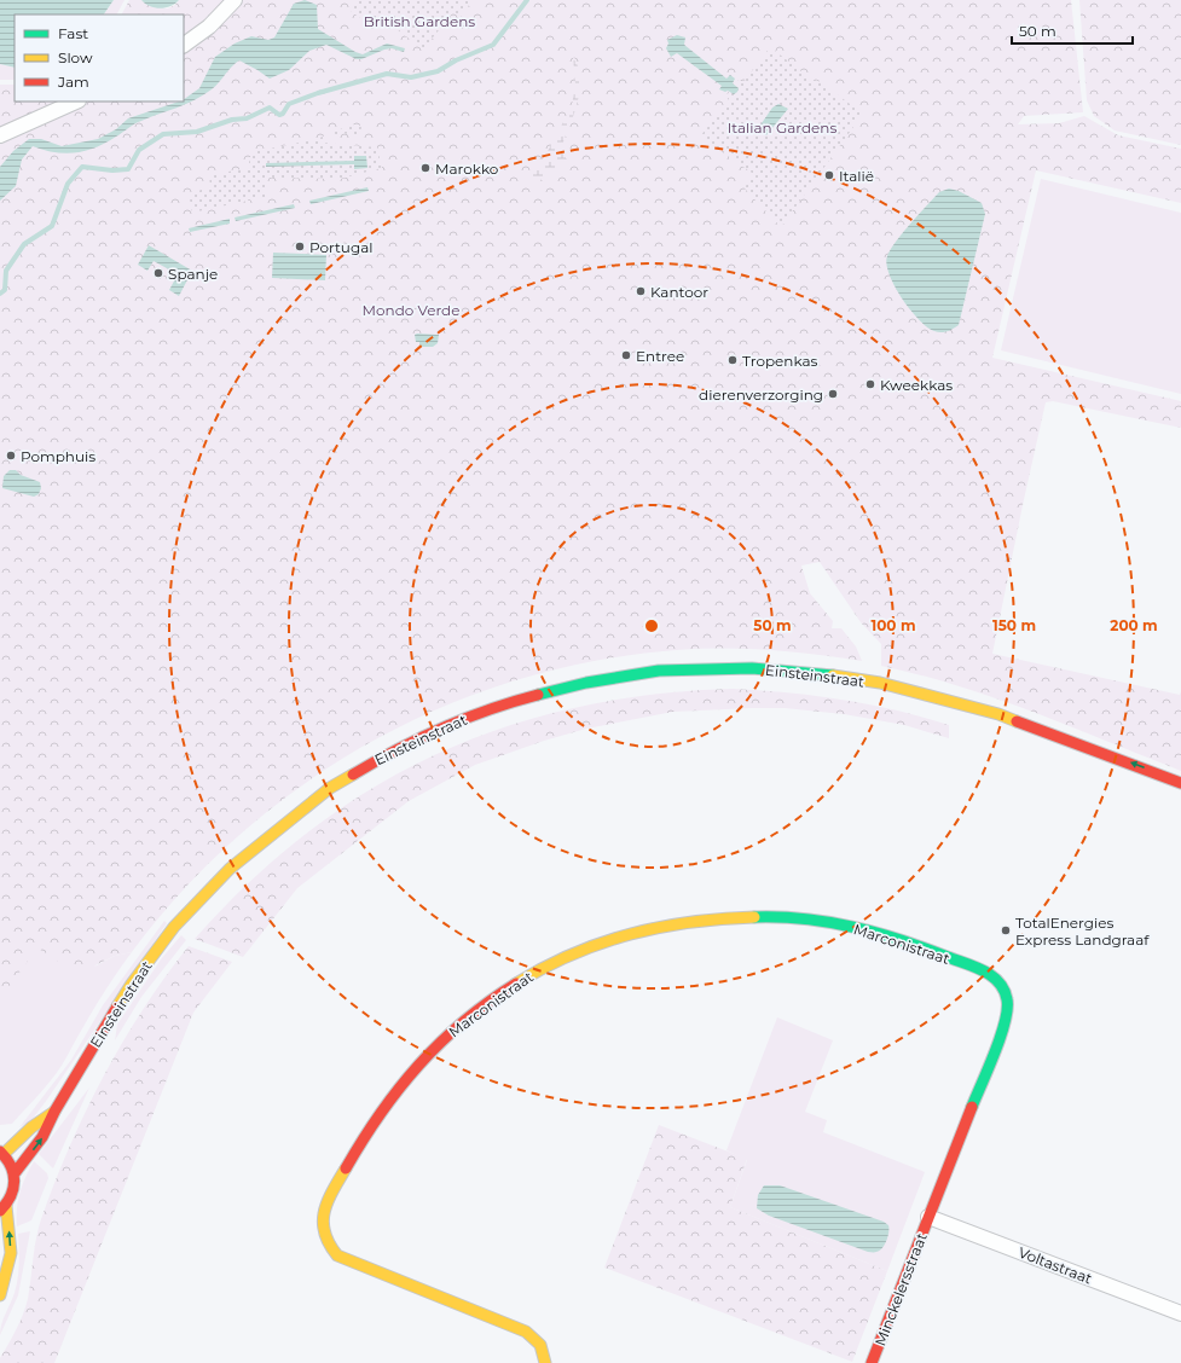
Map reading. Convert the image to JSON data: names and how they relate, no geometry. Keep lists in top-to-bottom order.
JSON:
{
  "streets": {
    "main road": ["Einsteinstraat", "Marconistraat", "Minckelersstraat"],
    "street": ["Voltastraat"]
  },
  "crossings": [
    ["Marconistraat", "Voltastraat"],
    ["Marconistraat", "Minckelersstraat"],
    ["Voltastraat", "Minckelersstraat"]
  ],
  "parks": ["British Gardens", "Italian Gardens", "Mondo Verde"],
  "places": [
    "Marokko",
    "Italië",
    "Portugal",
    "Spanje",
    "Kantoor",
    "Entree",
    "Tropenkas",
    "Kweekkas",
    "dierenverzorging",
    "Pomphuis",
    "TotalEnergies Express Landgraaf"
  ],
  "legend": ["Fast", "Slow", "Jam"],
  "scale_bar": "50 m",
  "rings": [
    "50 m",
    "100 m",
    "150 m",
    "200 m"
  ]
}
